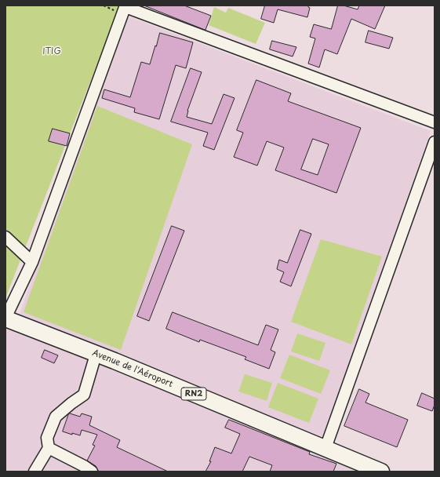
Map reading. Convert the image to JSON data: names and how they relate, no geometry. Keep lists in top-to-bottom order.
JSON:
{
  "streets": {
    "highway": ["Avenue de l'Aéroport", "RN2"]
  },
  "parks": ["ITIG"]
}
